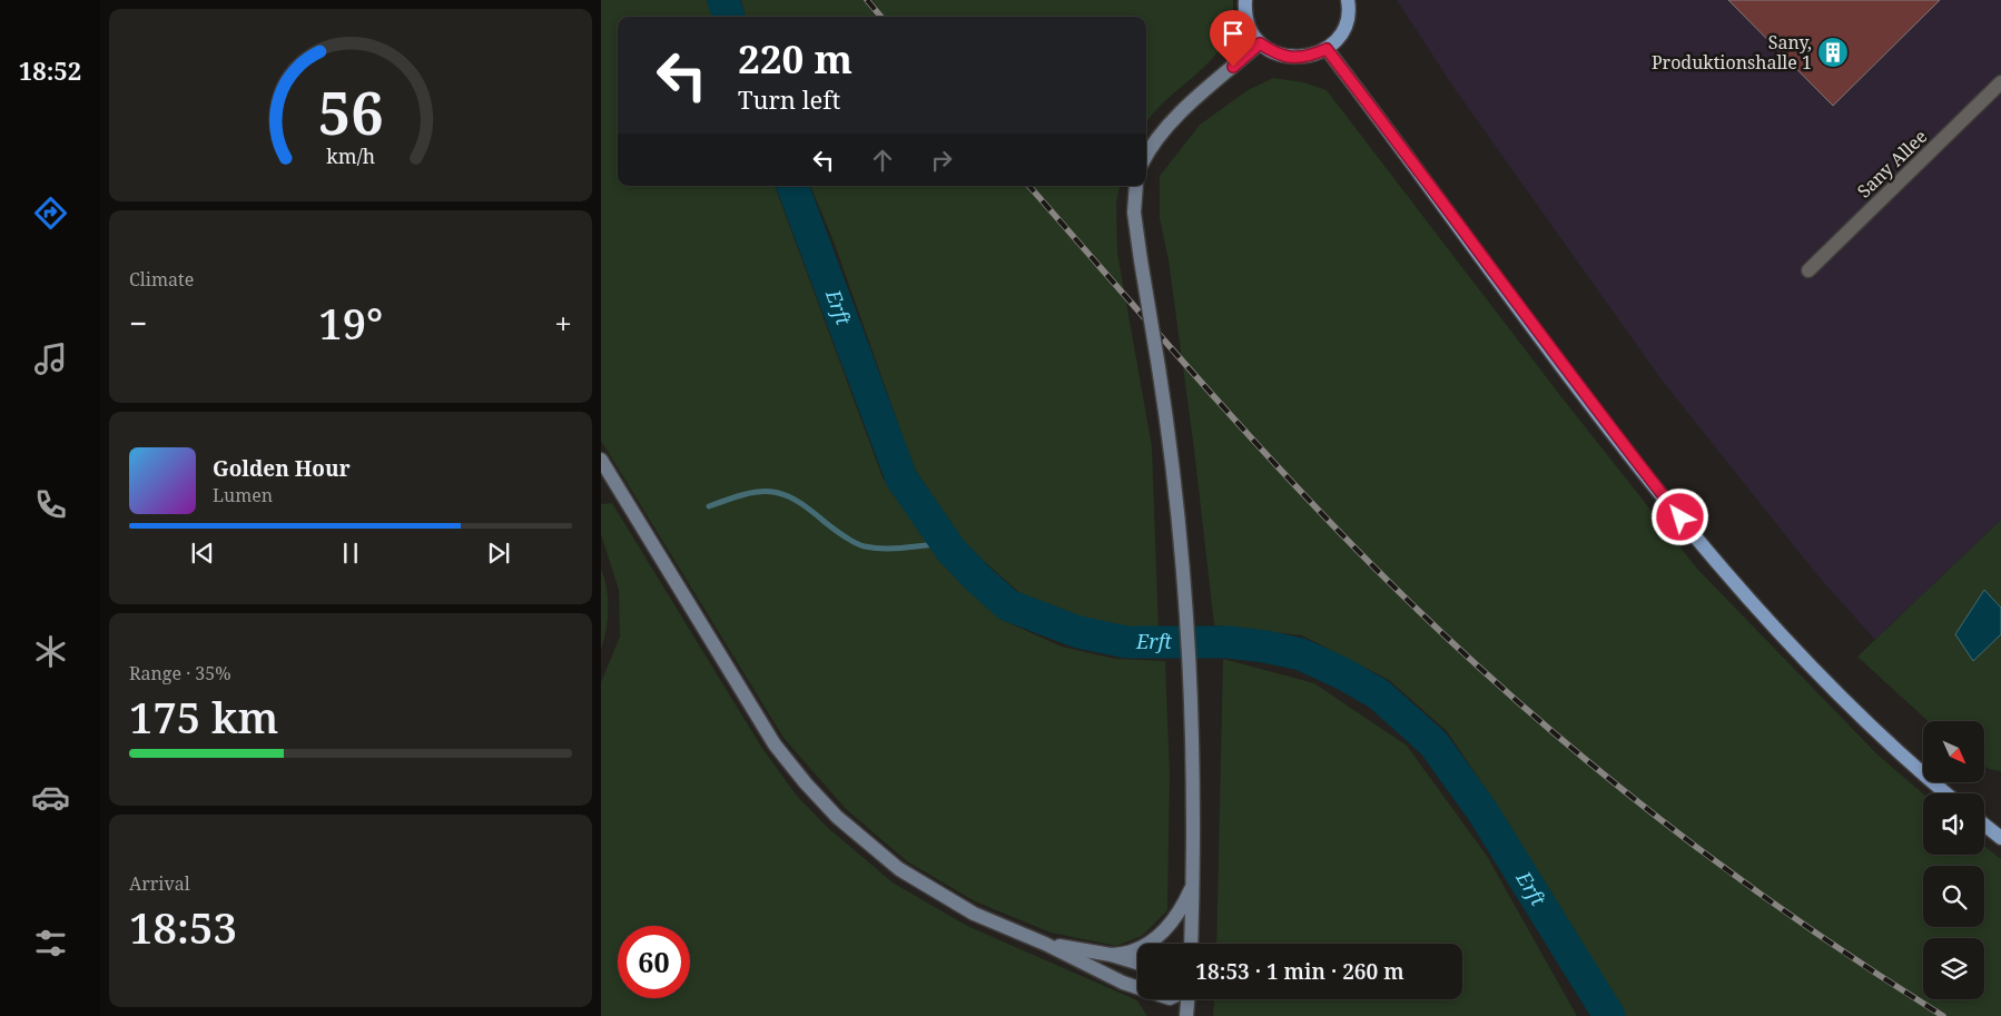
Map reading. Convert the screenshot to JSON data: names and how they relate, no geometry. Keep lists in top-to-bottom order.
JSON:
{
  "streets": {
    "street": ["Sany Allee"]
  },
  "water": ["Erft"],
  "places": {
    "building": ["Sany, Produktionshalle 1"]
  },
  "north": "bottom right",
  "page": {
    "tabs": "18:52",
    "turn": ["220 m", "Turn left"],
    "tile": [
      "Climate",
      ["Range · 35%", "175 km"],
      ["Arrival", "18:53"]
    ],
    "heat": ["−", "19°", "+"],
    "song": ["Golden Hour", "Lumen"],
    "limit": "60",
    "trip": "18:53 · 1 min · 260 m",
    "gauge": ["56", "km/h"]
  }
}
